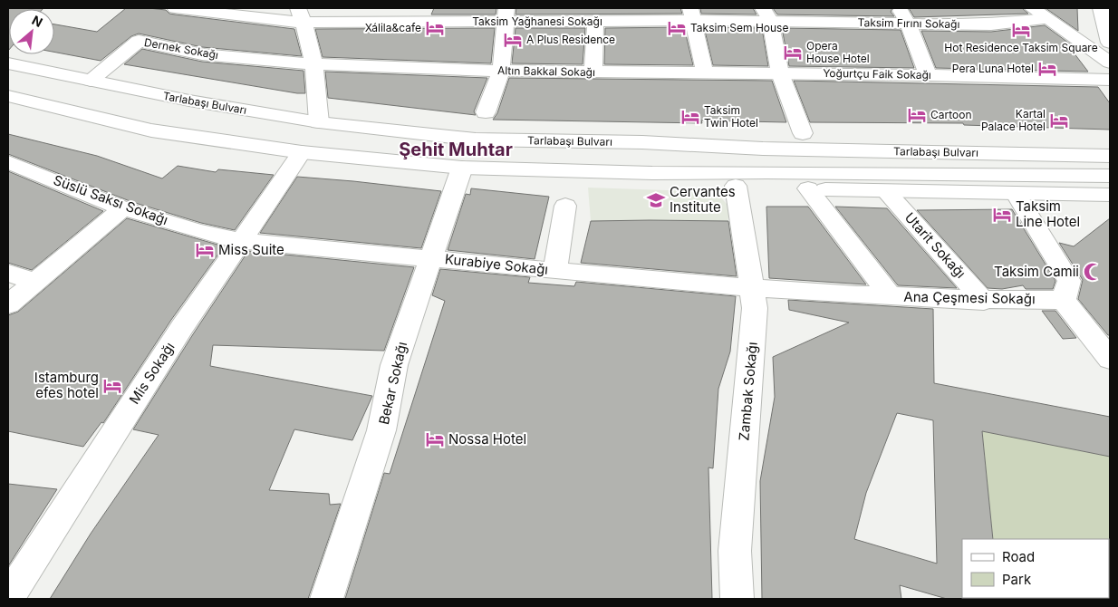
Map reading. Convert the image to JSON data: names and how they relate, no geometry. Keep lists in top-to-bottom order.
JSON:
{
  "streets": {
    "street": [
      "Taksim Yağhanesi Sokağı",
      "Taksim Fırını Sokağı",
      "Dernek Sokağı",
      "Altın Bakkal Sokağı",
      "Yoğurtçu Faik Sokağı",
      "Tarlabaşı Bulvarı",
      "Süslü Saksı Sokağı",
      "Utarit Sokağı",
      "Kurabiye Sokağı",
      "Ana Çeşmesi Sokağı",
      "Mis Sokağı",
      "Bekar Sokağı",
      "Zambak Sokağı"
    ]
  },
  "crossings": [
    ["Taksim Yağhanesi Sokağı", "Taksim Fırını Sokağı"],
    ["Dernek Sokağı", "Altın Bakkal Sokağı"],
    ["Dernek Sokağı", "Tarlabaşı Bulvarı"],
    ["Altın Bakkal Sokağı", "Yoğurtçu Faik Sokağı"],
    ["Tarlabaşı Bulvarı", "Mis Sokağı"],
    ["Tarlabaşı Bulvarı", "Bekar Sokağı"],
    ["Süslü Saksı Sokağı", "Kurabiye Sokağı"],
    ["Süslü Saksı Sokağı", "Mis Sokağı"],
    ["Utarit Sokağı", "Ana Çeşmesi Sokağı"],
    ["Kurabiye Sokağı", "Ana Çeşmesi Sokağı"],
    ["Kurabiye Sokağı", "Mis Sokağı"],
    ["Kurabiye Sokağı", "Bekar Sokağı"],
    ["Kurabiye Sokağı", "Zambak Sokağı"],
    ["Ana Çeşmesi Sokağı", "Zambak Sokağı"]
  ],
  "districts": ["Şehit Muhtar"],
  "places": {
    "hotel": [
      "Xálila&cafe",
      "Taksim Sem House",
      "Hot Residence Taksim Square",
      "A Plus Residence",
      "Opera House Hotel",
      "Pera Luna Hotel",
      "Cartoon",
      "Taksim Twin Hotel",
      "Kartal Palace Hotel",
      "Taksim Line Hotel",
      "Miss Suite",
      "Istamburg efes hotel",
      "Nossa Hotel"
    ],
    "school or university": ["Cervantes Institute"],
    "mosque": ["Taksim Camii"]
  },
  "legend": ["Road", "Park"],
  "north": "top right"
}
